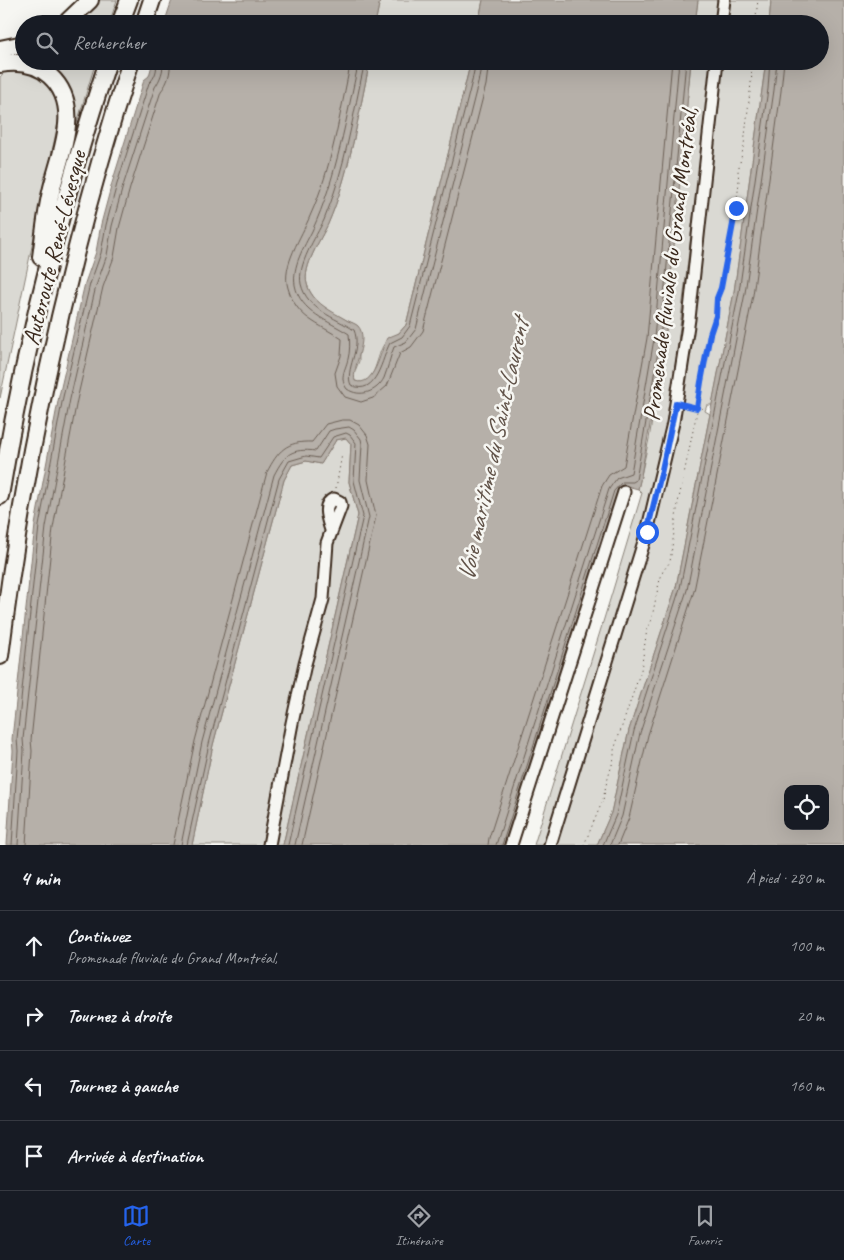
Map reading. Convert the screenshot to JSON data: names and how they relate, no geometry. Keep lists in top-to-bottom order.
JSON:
{
  "streets": {
    "highway": ["Autoroute René-Lévesque"],
    "lane": ["Promenade fluviale du Grand Montréal,"]
  },
  "water": ["Voie maritime du Saint-Laurent"],
  "page": {
    "search": "Rechercher",
    "heading": ["4 min", "À pied · 280 m"],
    "list": [
      ["Continuez", "Promenade fluviale du Grand Montréal,", "100 m"],
      ["Tournez à droite", "20 m"],
      ["Tournez à gauche", "160 m"],
      "Arrivée à destination"
    ],
    "nav": ["Carte", "Itinéraire", "Favoris"]
  }
}
